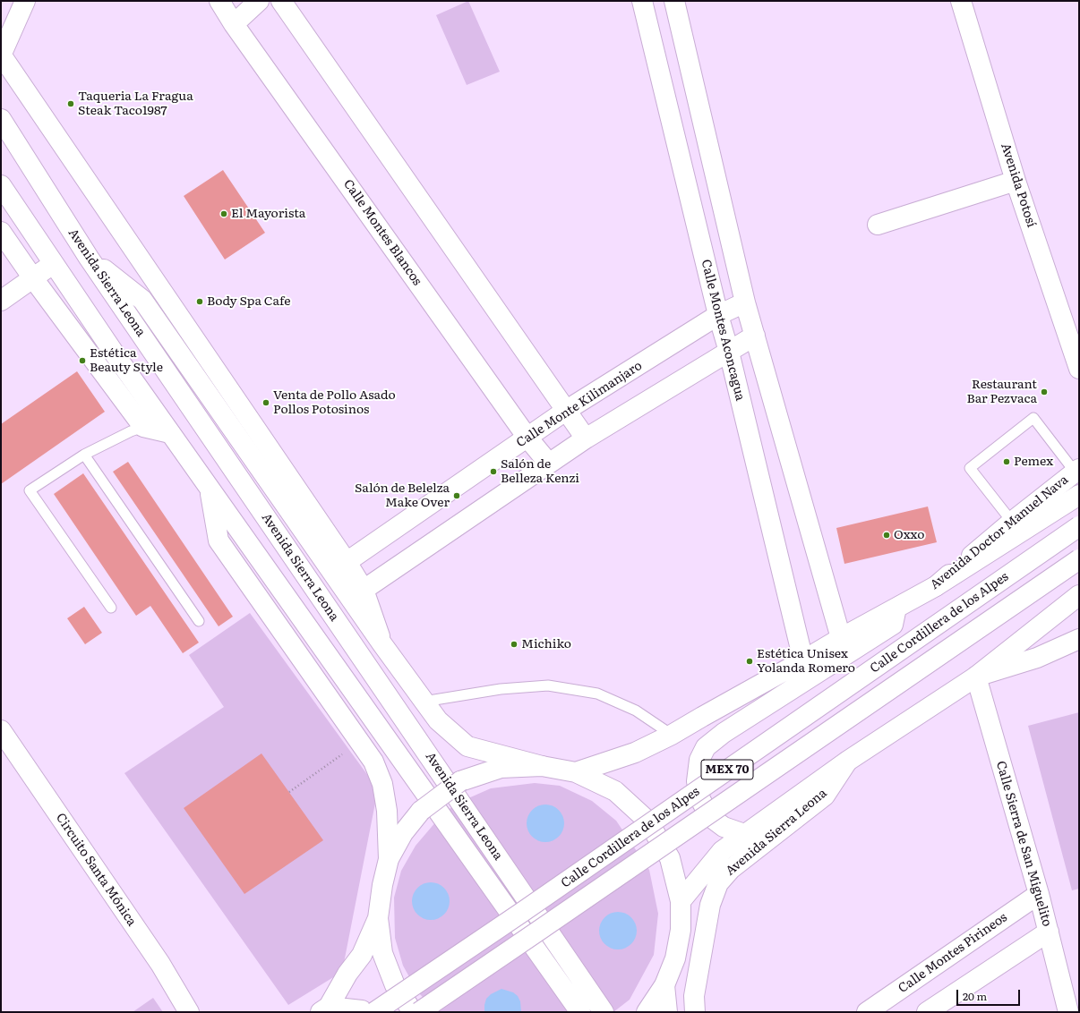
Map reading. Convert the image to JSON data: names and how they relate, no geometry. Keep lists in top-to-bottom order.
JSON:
{
  "streets": {
    "main road": [
      "Avenida Potosí",
      "Calle Montes Blancos",
      "Avenida Sierra Leona",
      "Calle Montes Aconcagua",
      "Calle Monte Kilimanjaro",
      "Avenida Doctor Manuel Nava",
      "Calle Cordillera de los Alpes",
      "MEX 70",
      "Calle Sierra de San Miguelito",
      "Circuito Santa Mónica",
      "Calle Montes Pirineos"
    ]
  },
  "crossings": [
    ["Calle Montes Blancos", "Calle Monte Kilimanjaro"],
    ["Calle Montes Aconcagua", "Calle Monte Kilimanjaro"],
    ["Calle Montes Aconcagua", "Avenida Doctor Manuel Nava"],
    ["Calle Sierra de San Miguelito", "Calle Montes Pirineos"]
  ],
  "places": [
    "Taqueria La Fragua Steak Taco1987",
    "El Mayorista",
    "Body Spa Cafe",
    "Estética Beauty Style",
    "Restaurant Bar Pezvaca",
    "Venta de Pollo Asado Pollos Potosinos",
    "Pemex",
    "Salón de Belleza Kenzi",
    "Salón de Belelza Make Over",
    "Oxxo",
    "Michiko",
    "Estética Unisex Yolanda Romero"
  ],
  "scale_bar": "20 m"
}
